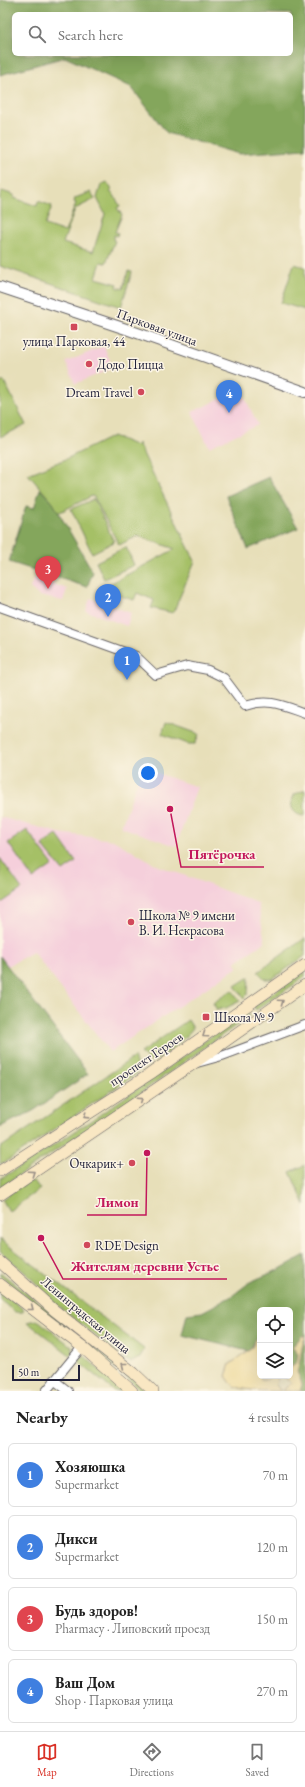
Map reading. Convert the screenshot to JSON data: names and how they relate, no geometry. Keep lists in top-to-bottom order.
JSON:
{
  "streets": {
    "main road": ["проспект Героев", "Ленинградская улица"],
    "street": ["Парковая улица"]
  },
  "places": {
    "transit": ["улица Парковая, 44", "Школа № 9"],
    "other": [
      "Додо Пицца",
      "Dream Travel",
      "Пятёрочка",
      "Школа № 9 имени В. И. Некрасова",
      "Лимон",
      "Очкарик+",
      "Жителям деревни Устье",
      "RDE Design"
    ]
  },
  "scale_bar": "50 m",
  "page": {
    "search": "Search here",
    "pins": [
      "4",
      "3",
      "2",
      "1"
    ],
    "scale": "50 m",
    "heading": ["Nearby", "4 results"],
    "list": [
      {
        "mark": "1",
        "name": "Хозяюшка",
        "note": "Supermarket",
        "value": "70 m"
      },
      {
        "mark": "2",
        "name": "Дикси",
        "note": "Supermarket",
        "value": "120 m"
      },
      {
        "mark": "3",
        "name": "Будь здоров!",
        "note": "Pharmacy · Липовский проезд",
        "value": "150 m"
      },
      {
        "mark": "4",
        "name": "Ваш Дом",
        "note": "Shop · Парковая улица",
        "value": "270 m"
      }
    ],
    "nav": ["Map", "Directions", "Saved"]
  }
}
